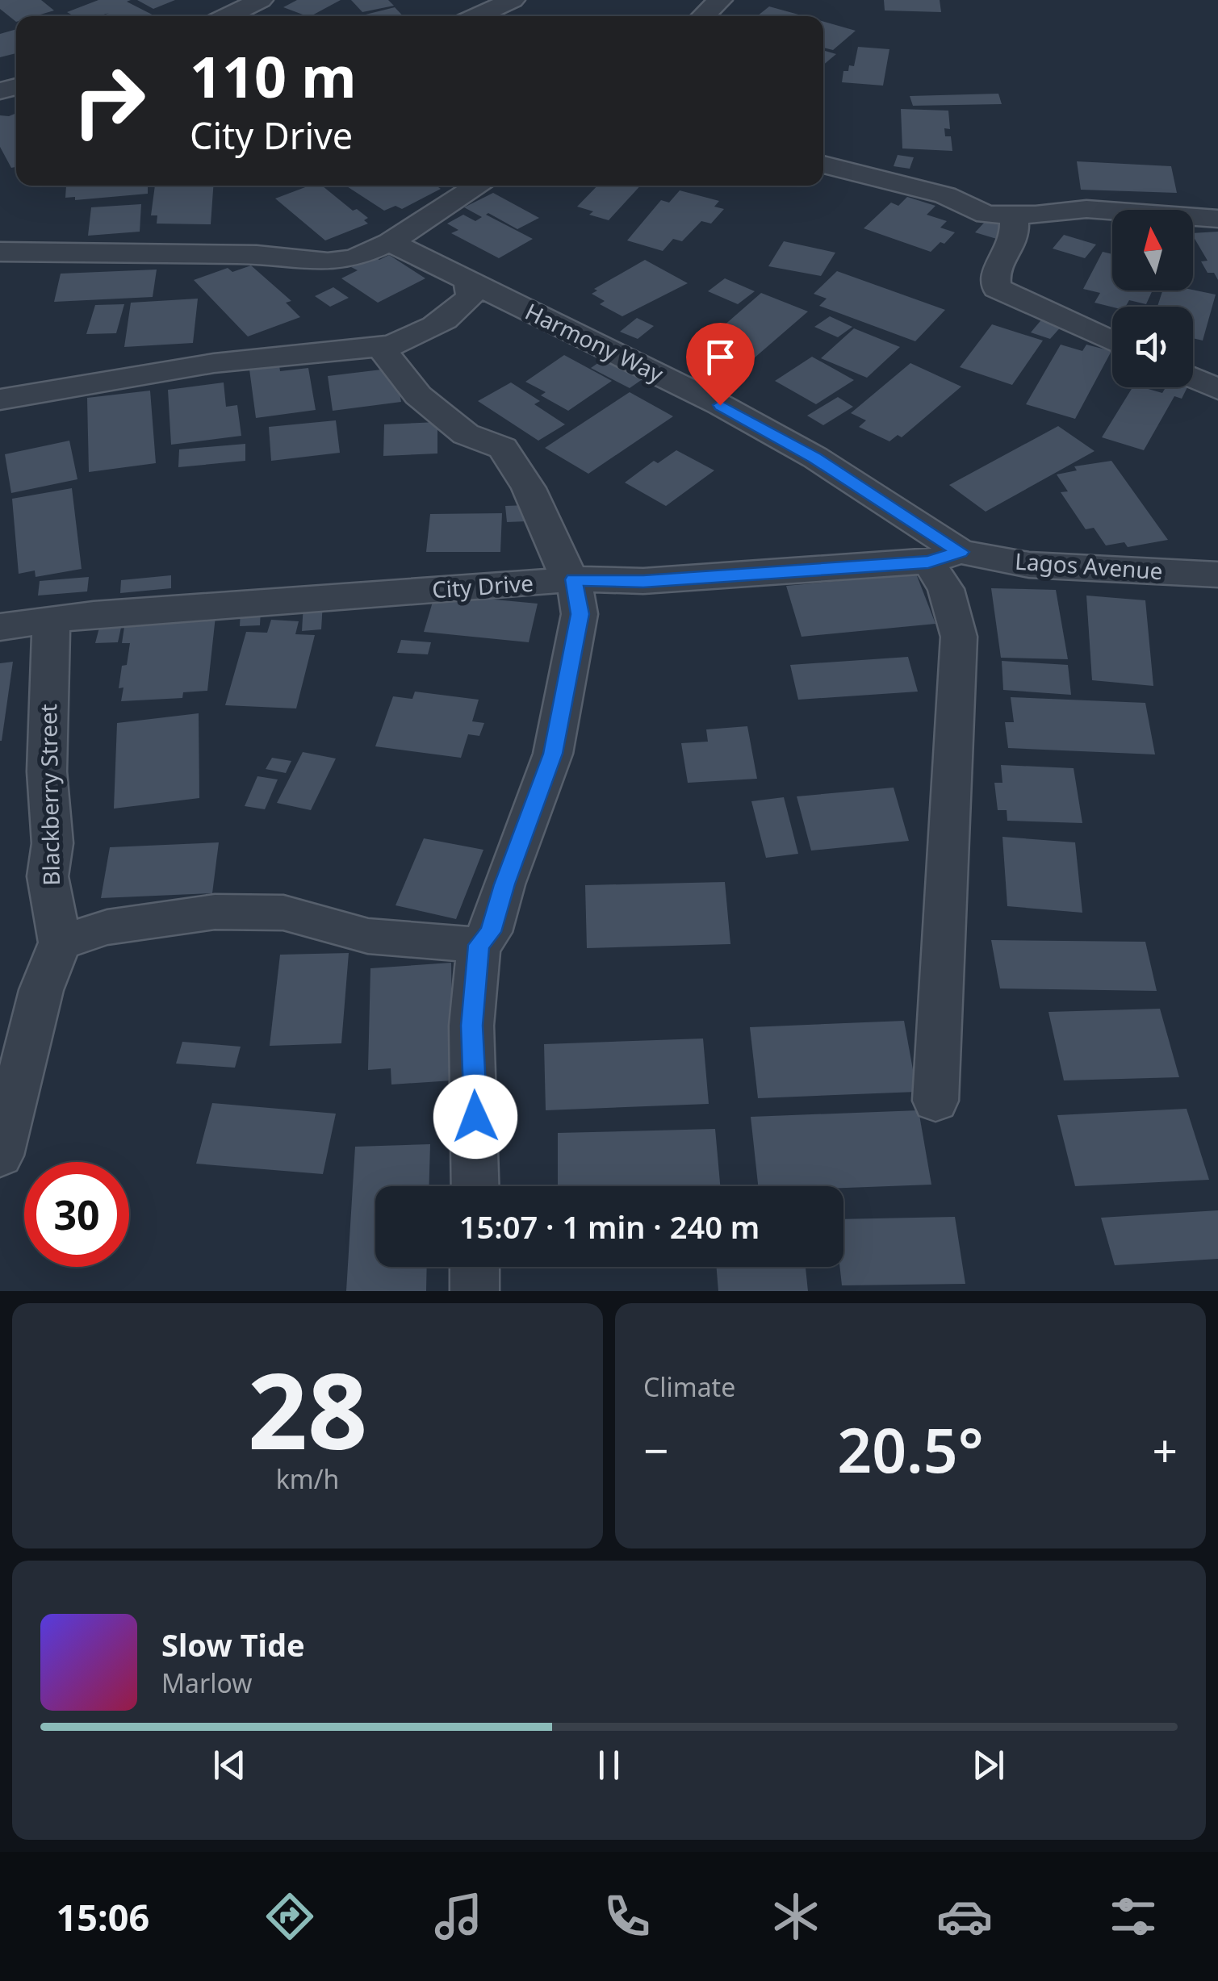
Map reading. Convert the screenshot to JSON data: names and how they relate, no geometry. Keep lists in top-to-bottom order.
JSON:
{
  "streets": {
    "street": [
      "Harmony Way",
      "Lagos Avenue",
      "City Drive",
      "Blackberry Street"
    ]
  },
  "crossings": [
    ["Harmony Way", "Lagos Avenue"],
    ["Harmony Way", "City Drive"],
    ["Lagos Avenue", "City Drive"],
    ["City Drive", "Blackberry Street"]
  ],
  "north": "top",
  "page": {
    "turn": ["110 m", "City Drive"],
    "limit": "30",
    "trip": "15:07 · 1 min · 240 m",
    "tile": [
      ["28", "km/h"],
      "Climate"
    ],
    "heat": ["−", "20.5°", "+"],
    "song": ["Slow Tide", "Marlow"],
    "tabs": "15:06"
  }
}
